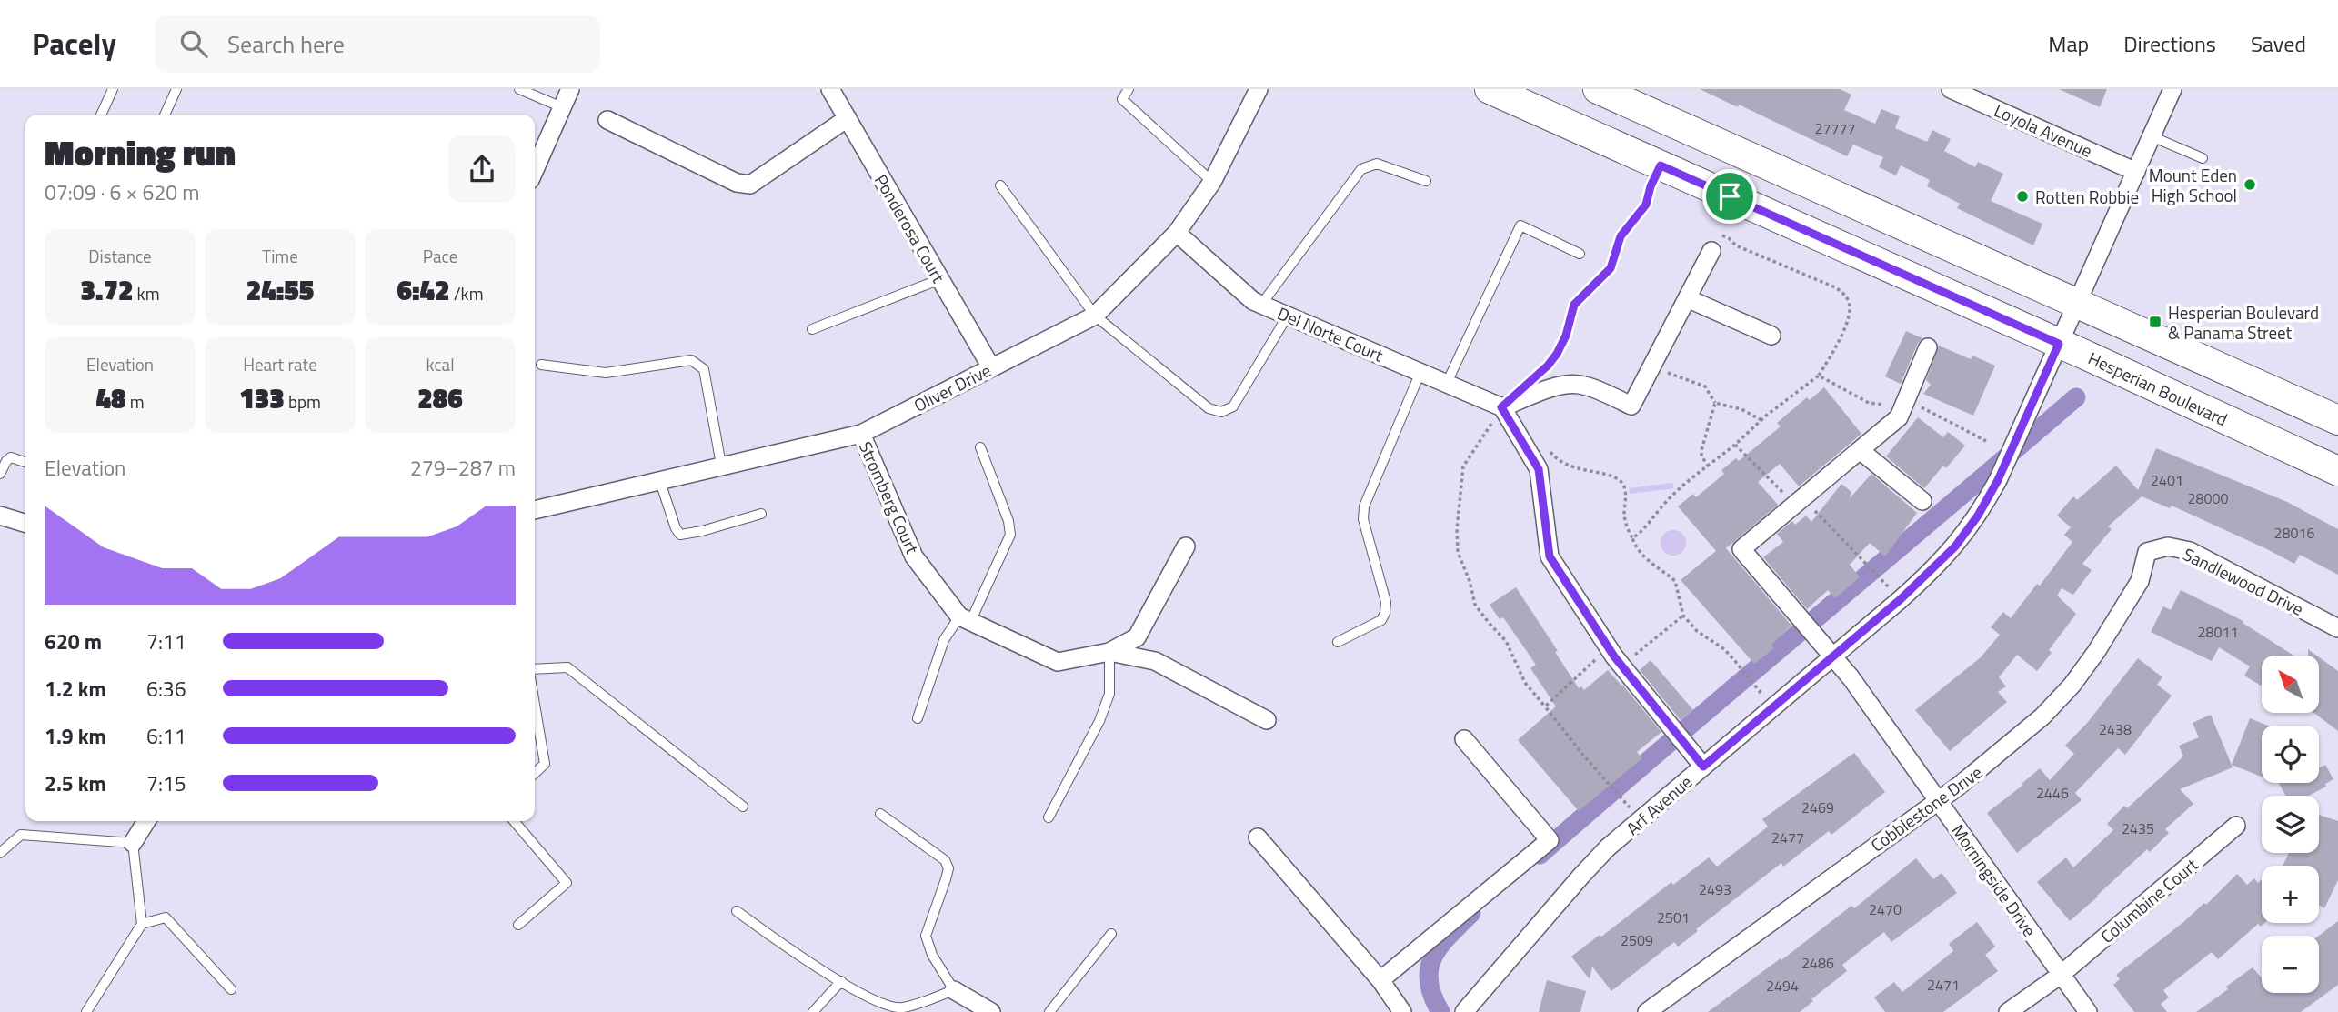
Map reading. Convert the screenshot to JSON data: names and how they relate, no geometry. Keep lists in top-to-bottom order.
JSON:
{
  "streets": {
    "main road": ["Hesperian Boulevard"],
    "street": [
      "Loyola Avenue",
      "Ponderosa Court",
      "Del Norte Court",
      "Oliver Drive",
      "Stromberg Court",
      "Sandlewood Drive",
      "Arf Avenue",
      "Cobblestone Drive",
      "Morningside Drive",
      "Columbine Court"
    ]
  },
  "crossings": [
    ["Loyola Avenue", "Arf Avenue"],
    ["Ponderosa Court", "Oliver Drive"],
    ["Del Norte Court", "Oliver Drive"],
    ["Oliver Drive", "Stromberg Court"],
    ["Hesperian Boulevard", "Arf Avenue"],
    ["Sandlewood Drive", "Cobblestone Drive"],
    ["Arf Avenue", "Morningside Drive"],
    ["Cobblestone Drive", "Morningside Drive"],
    ["Morningside Drive", "Columbine Court"]
  ],
  "places": {
    "other": ["Mount Eden High School", "Rotten Robbie"],
    "transit": ["Hesperian Boulevard & Panama Street"]
  },
  "house_numbers": [
    "27777",
    "2401",
    "28000",
    "28016",
    "28011",
    "2438",
    "2446",
    "2469",
    "2435",
    "2477",
    "2493",
    "2470",
    "2501",
    "2509",
    "2486",
    "2471",
    "2494"
  ],
  "north": "top left",
  "page": {
    "header": "Pacely",
    "search": "Search here",
    "nav": ["Map", "Directions", "Saved"],
    "heading": ["Morning run", "07:09 · 6 × 620 m"],
    "stats": [
      ["Distance", "3.72 km"],
      ["Time", "24:55"],
      ["Pace", "6:42 /km"],
      ["Elevation", "48 m"],
      ["Heart rate", "133 bpm"],
      ["kcal", "286"]
    ],
    "chart": ["Elevation", "279–287 m"],
    "list": [
      {
        "name": "620 m",
        "note": "7:11"
      },
      {
        "name": "1.2 km",
        "note": "6:36"
      },
      {
        "name": "1.9 km",
        "note": "6:11"
      },
      {
        "name": "2.5 km",
        "note": "7:15"
      }
    ],
    "map_buttons": ["+", "−"]
  }
}
